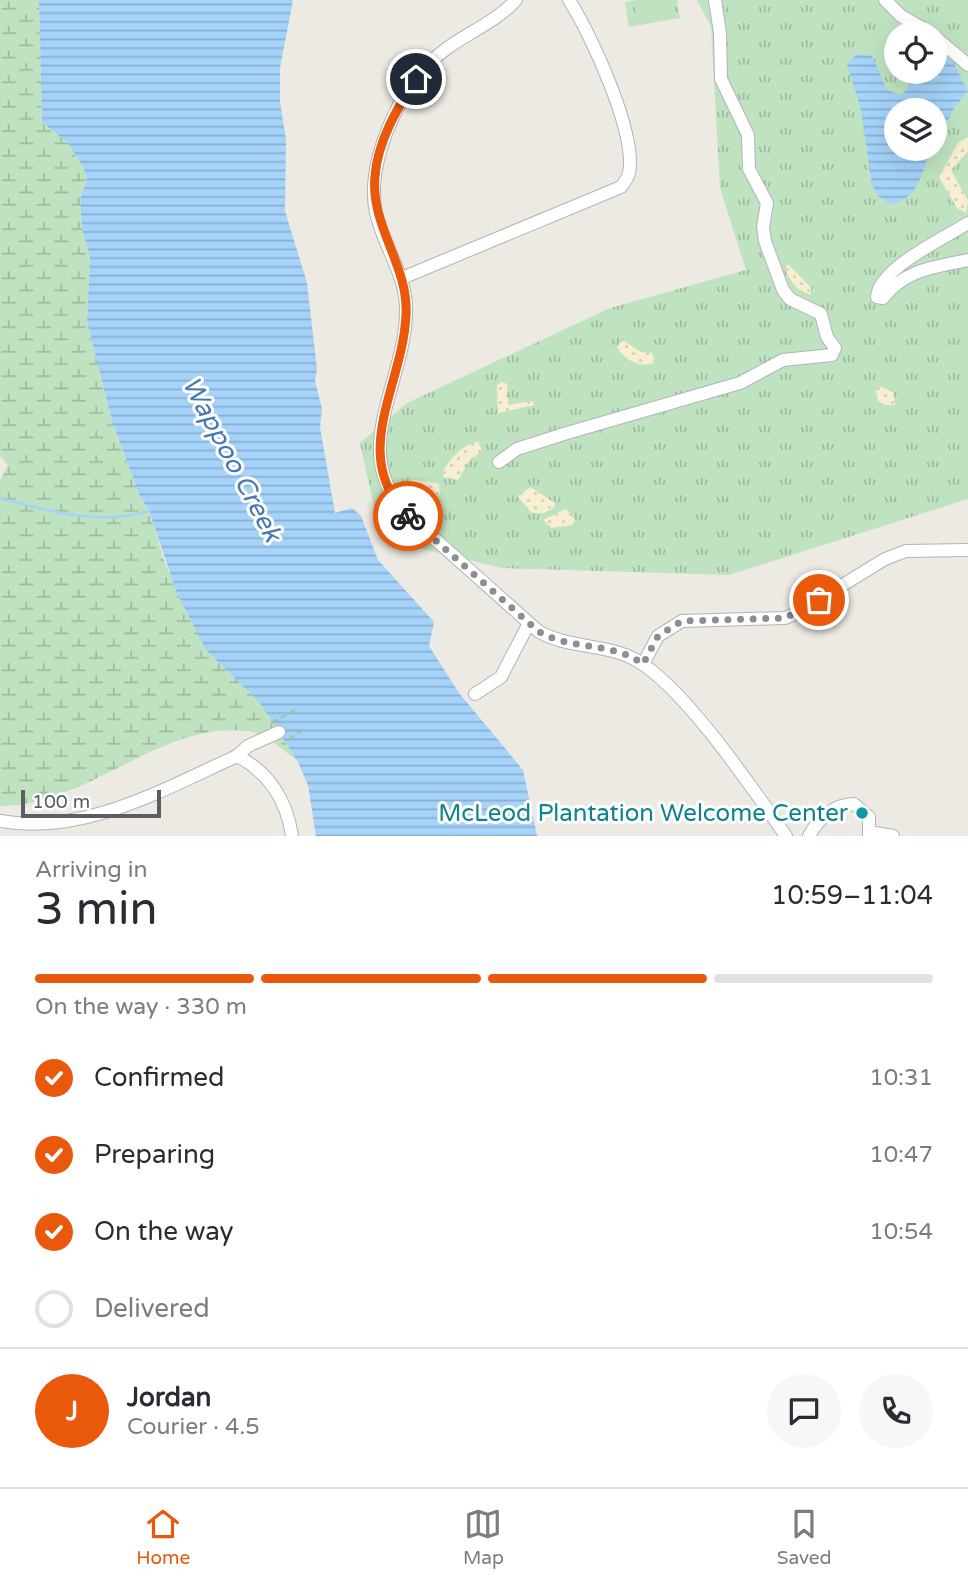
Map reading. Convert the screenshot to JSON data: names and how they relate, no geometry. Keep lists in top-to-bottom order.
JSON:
{
  "water": ["Wappoo Creek"],
  "places": ["McLeod Plantation Welcome Center"],
  "scale_bar": "100 m",
  "page": {
    "scale": "100 m",
    "heading": ["3 min", "Arriving in", "10:59–11:04"],
    "panel": ["Jordan", "Courier · 4.5"],
    "bar": "On the way · 330 m",
    "list": [
      ["Confirmed", "10:31"],
      ["Preparing", "10:47"],
      ["On the way", "10:54"],
      "Delivered"
    ],
    "round": "J",
    "tabs": ["Home", "Map", "Saved"]
  }
}
